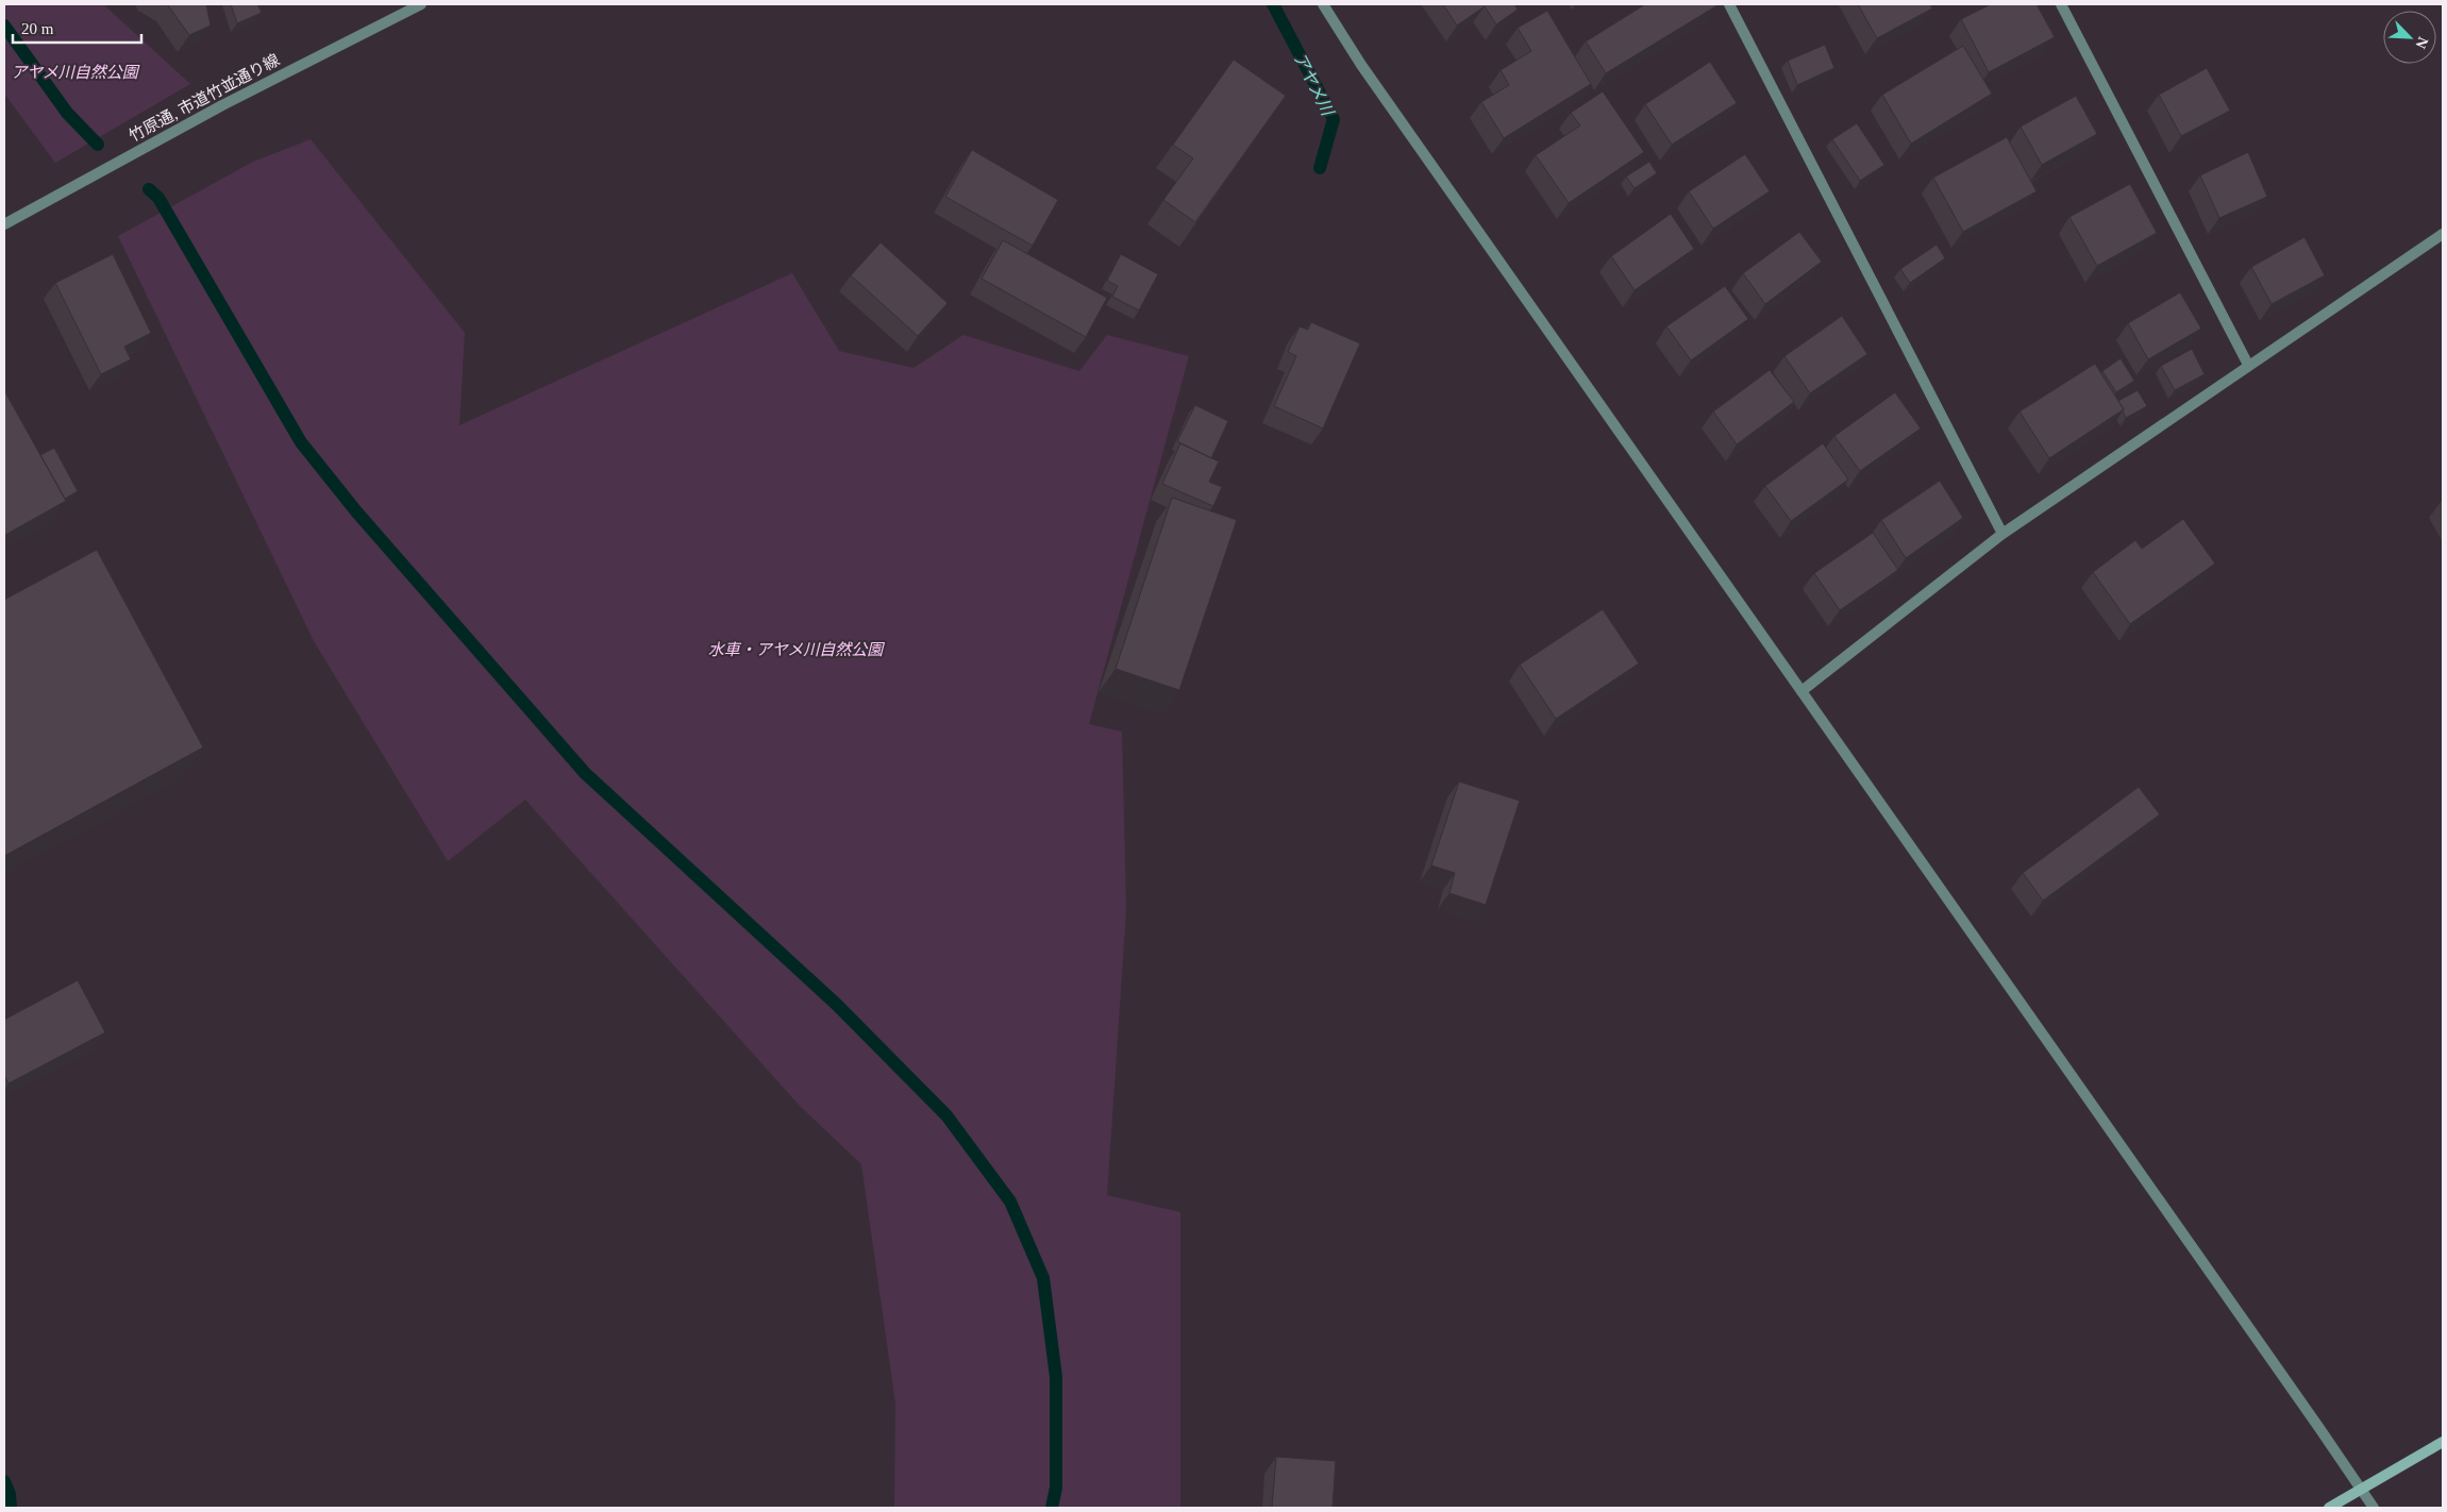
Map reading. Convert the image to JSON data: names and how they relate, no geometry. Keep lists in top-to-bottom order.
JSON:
{
  "streets": {
    "street": ["竹原通, 市道竹並通り線"]
  },
  "water": ["アヤメ川"],
  "parks": ["アヤメ川自然公園", "水車・アヤメ川自然公園"],
  "scale_bar": "20 m",
  "north": "bottom right"
}
